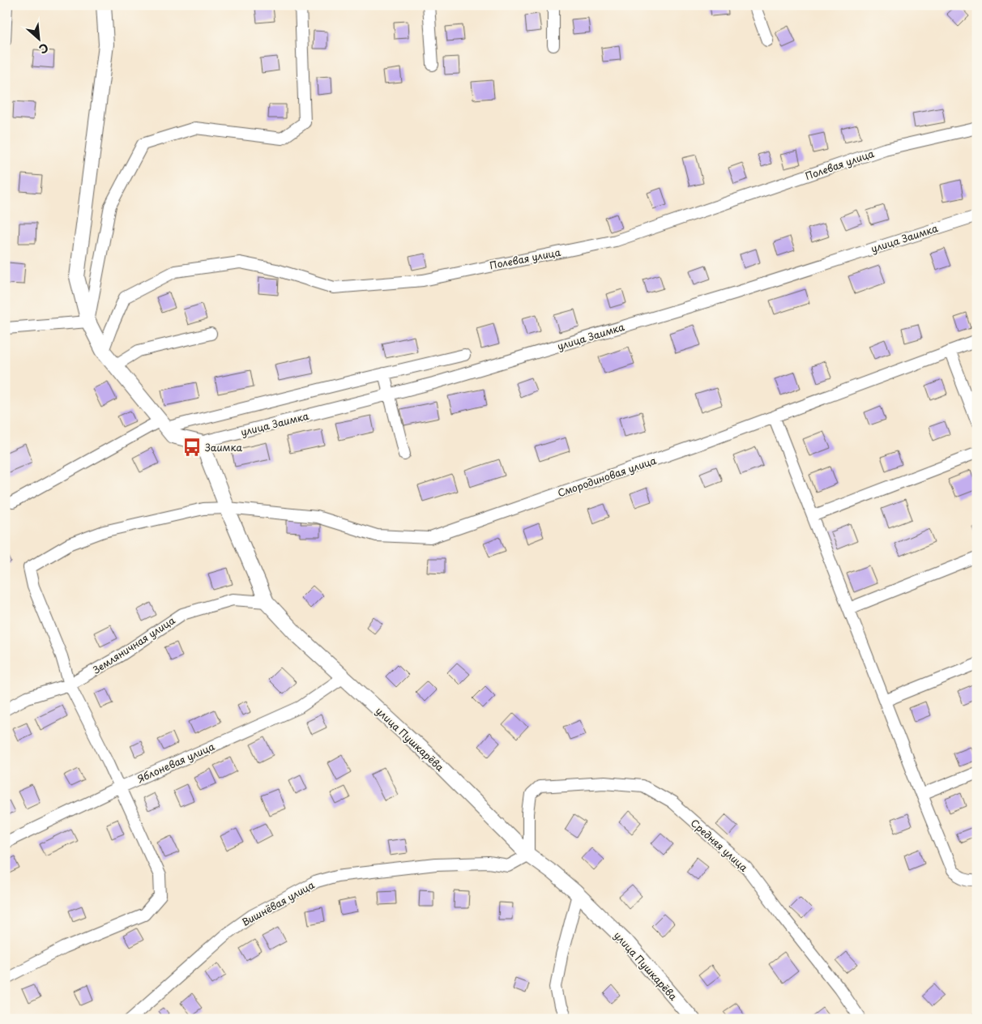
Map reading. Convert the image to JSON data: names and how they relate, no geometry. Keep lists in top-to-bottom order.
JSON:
{
  "streets": {
    "street": [
      "Полевая улица",
      "улица Заимка",
      "Смородиновая улица",
      "Земляничная улица",
      "улица Пушкарёва",
      "Яблоневая улица",
      "Средняя улица",
      "Вишнёвая улица"
    ]
  },
  "crossings": [
    ["улица Заимка", "улица Пушкарёва"],
    ["Смородиновая улица", "Земляничная улица"],
    ["Смородиновая улица", "улица Пушкарёва"],
    ["Земляничная улица", "улица Пушкарёва"],
    ["улица Пушкарёва", "Яблоневая улица"],
    ["улица Пушкарёва", "Средняя улица"],
    ["улица Пушкарёва", "Вишнёвая улица"],
    ["Средняя улица", "Вишнёвая улица"]
  ],
  "places": {
    "bus stop": ["Заимка"]
  },
  "north": "bottom right"
}
